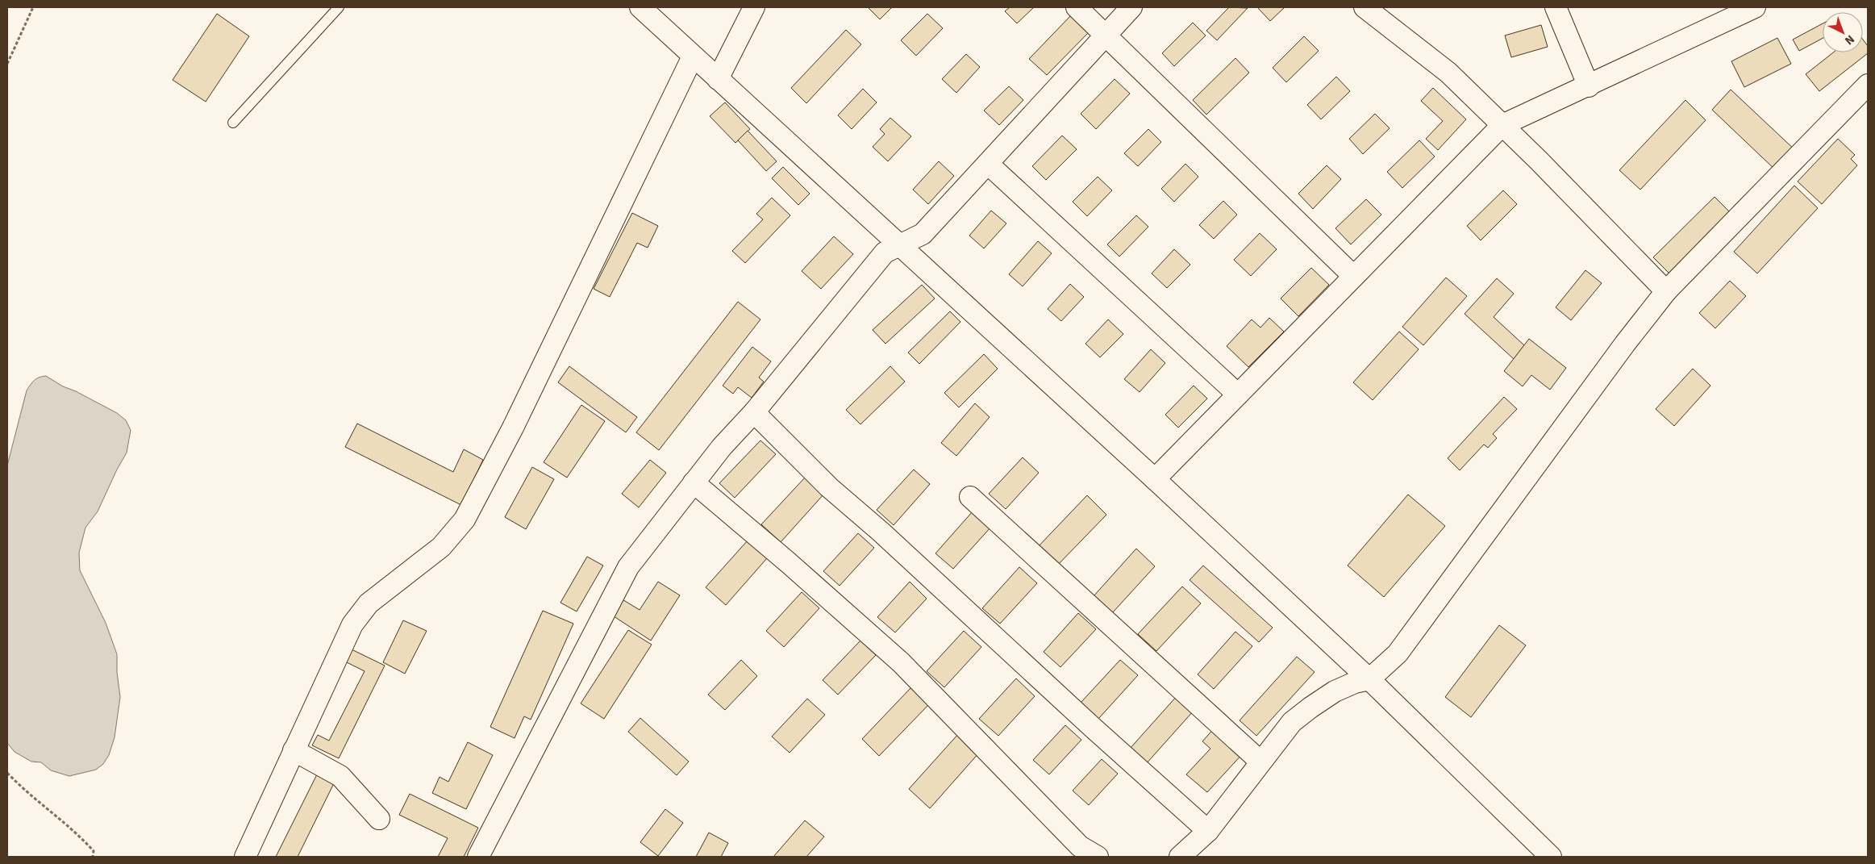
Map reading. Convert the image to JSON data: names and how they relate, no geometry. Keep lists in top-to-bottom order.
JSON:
{
  "north": "bottom right"
}
